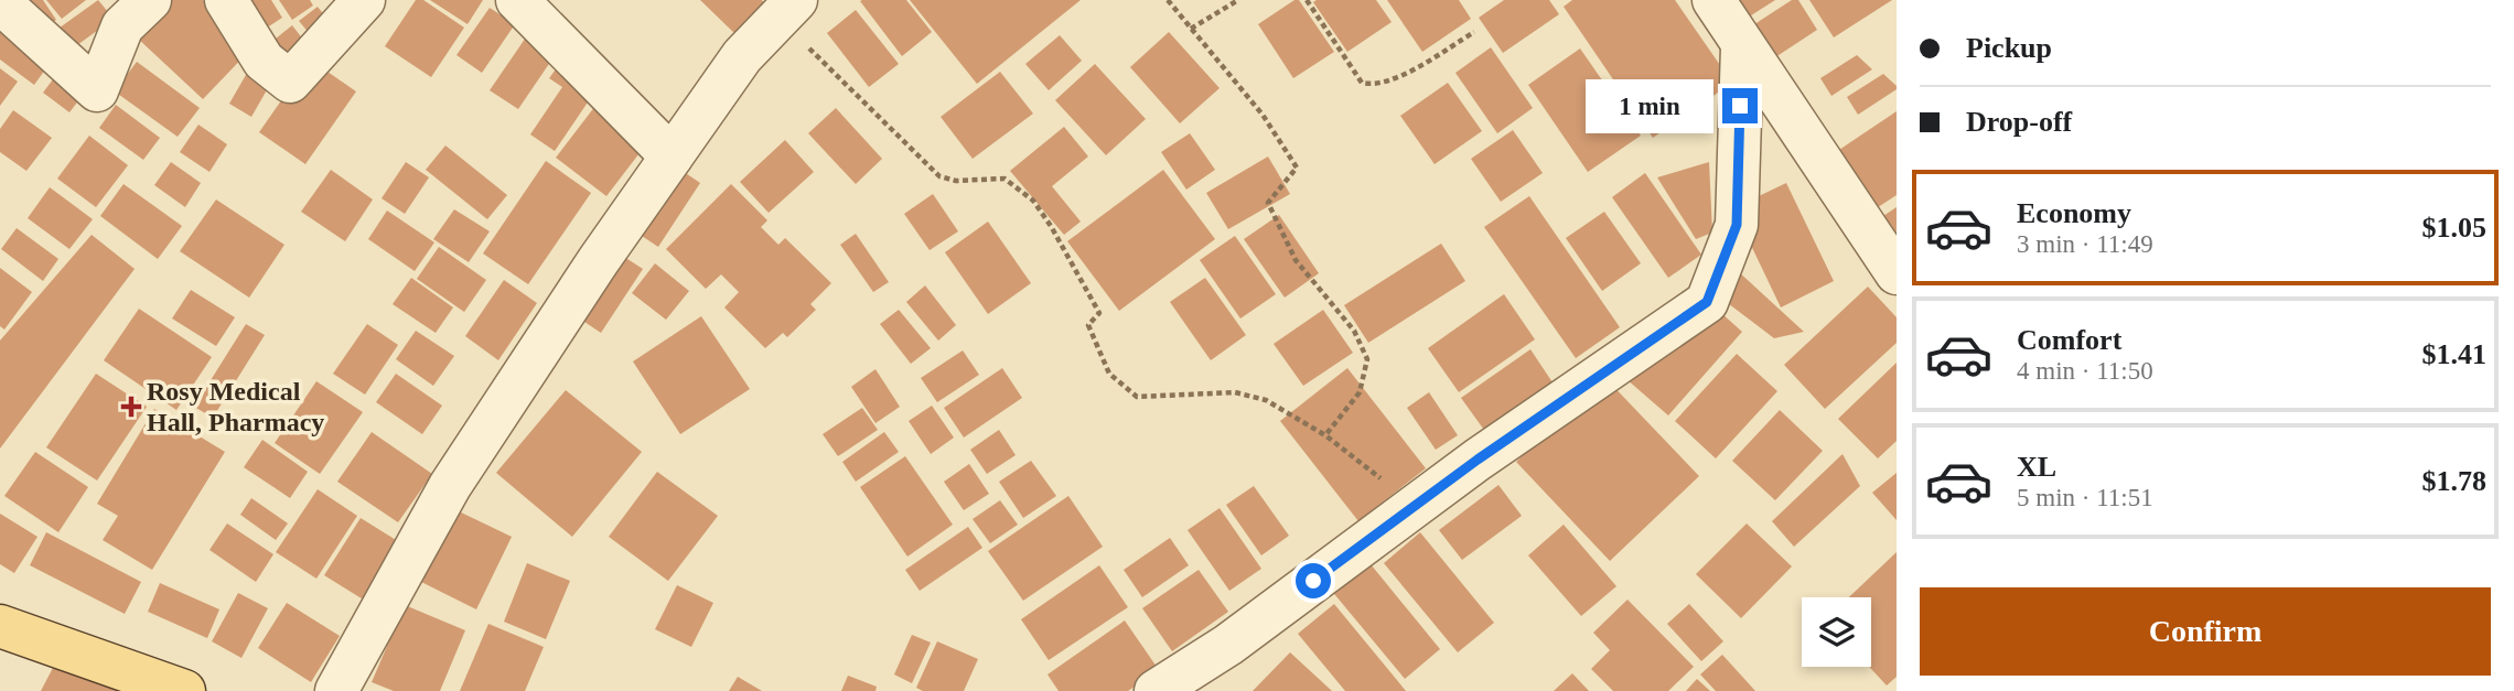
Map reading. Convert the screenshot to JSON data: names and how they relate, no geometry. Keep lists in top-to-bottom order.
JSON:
{
  "places": {
    "health": ["Rosy Medical Hall, Pharmacy"]
  },
  "page": {
    "banner": ["Pickup", "Drop-off"],
    "bubble": "1 min",
    "list": [
      {
        "name": "Economy",
        "note": "3 min · 11:49",
        "value": "$1.05"
      },
      {
        "name": "Comfort",
        "note": "4 min · 11:50",
        "value": "$1.41"
      },
      {
        "name": "XL",
        "note": "5 min · 11:51",
        "value": "$1.78"
      }
    ],
    "buttons": "Confirm"
  }
}
